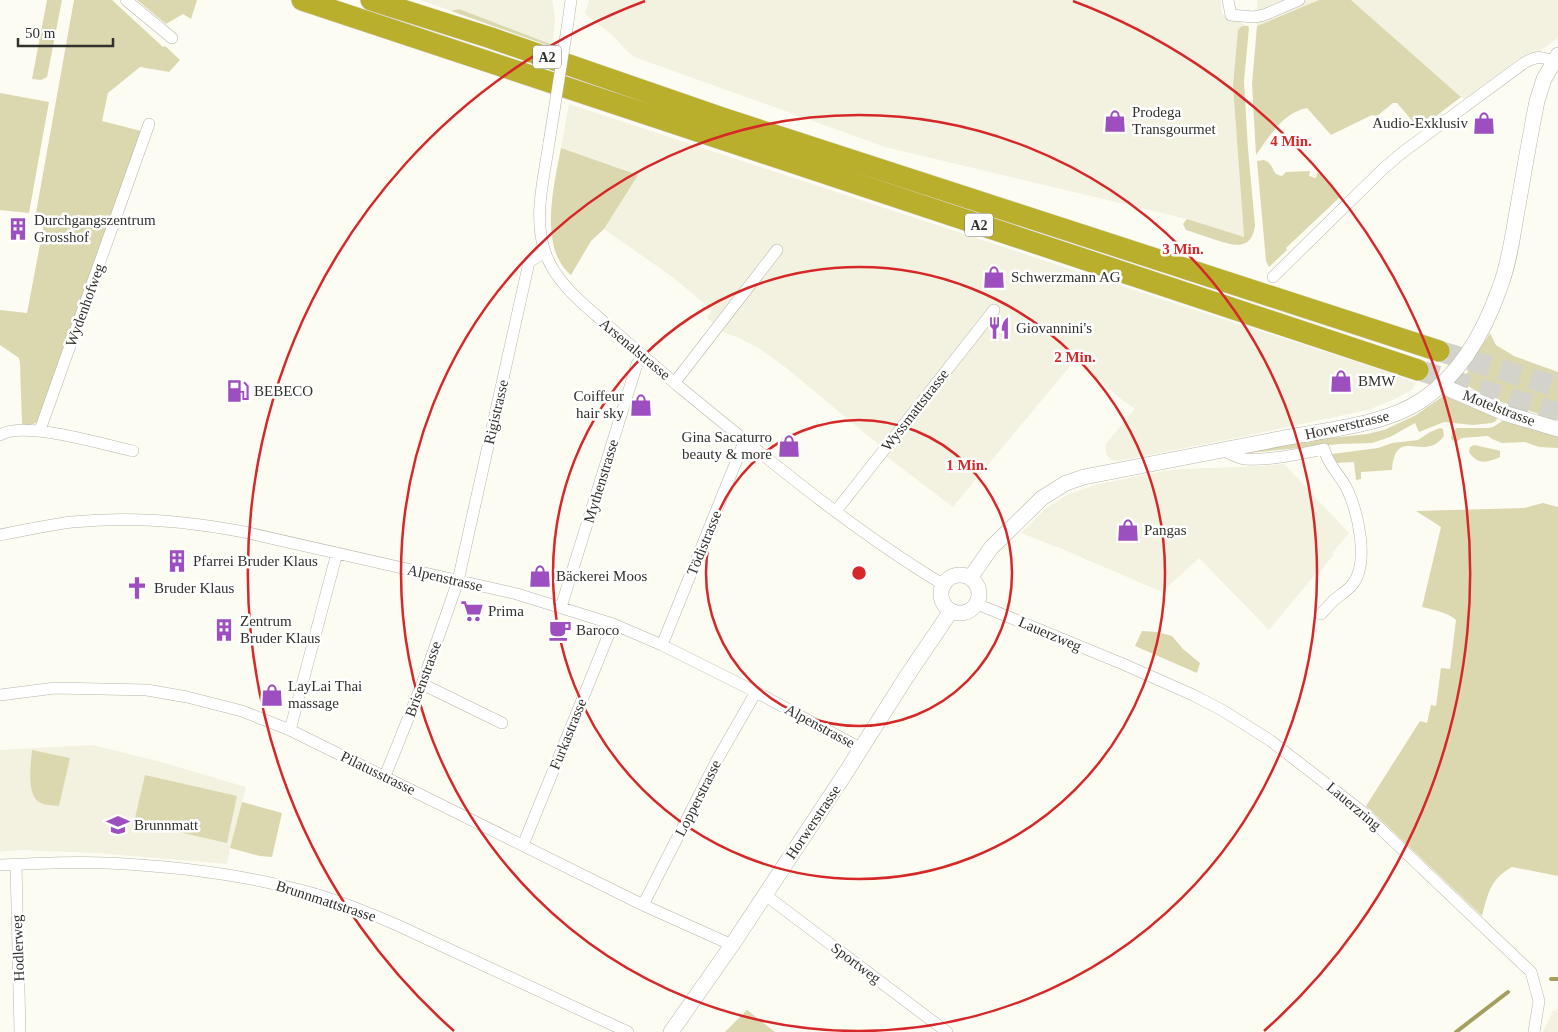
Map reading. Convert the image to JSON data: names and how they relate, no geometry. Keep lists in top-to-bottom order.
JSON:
{
  "streets": {
    "highway": ["A2"],
    "street": [
      "Wydenhofweg",
      "Arsenalstrasse",
      "Motelstrasse",
      "Wyssmattstrasse",
      "Rigistrasse",
      "Horwerstrasse",
      "Mythenstrasse",
      "Tödistrasse",
      "Alpenstrasse",
      "Lauerzweg",
      "Brisenstrasse",
      "Furkastrasse",
      "Pilatusstrasse",
      "Lopperstrasse",
      "Lauerzring",
      "Brunnmattstrasse",
      "Hodlerweg",
      "Sportweg"
    ]
  },
  "crossings": [
    ["Arsenalstrasse", "Wyssmattstrasse"],
    ["Arsenalstrasse", "Rigistrasse"],
    ["Arsenalstrasse", "Horwerstrasse"],
    ["Arsenalstrasse", "Mythenstrasse"],
    ["Arsenalstrasse", "Tödistrasse"],
    ["Arsenalstrasse", "Lauerzweg"],
    ["Motelstrasse", "Horwerstrasse"],
    ["Rigistrasse", "Alpenstrasse"],
    ["Rigistrasse", "Brisenstrasse"],
    ["Horwerstrasse", "Alpenstrasse"],
    ["Horwerstrasse", "Lauerzweg"],
    ["Horwerstrasse", "Pilatusstrasse"],
    ["Horwerstrasse", "Sportweg"],
    ["Mythenstrasse", "Alpenstrasse"],
    ["Tödistrasse", "Alpenstrasse"],
    ["Alpenstrasse", "Brisenstrasse"],
    ["Alpenstrasse", "Furkastrasse"],
    ["Alpenstrasse", "Lopperstrasse"],
    ["Lauerzweg", "Lauerzring"],
    ["Brisenstrasse", "Pilatusstrasse"],
    ["Furkastrasse", "Pilatusstrasse"],
    ["Pilatusstrasse", "Lopperstrasse"],
    ["Brunnmattstrasse", "Hodlerweg"]
  ],
  "places": {
    "shop": [
      "Prodega Transgourmet",
      "Audio-Exklusiv",
      "Schwerzmann AG",
      "BMW",
      "Coiffeur hair sky",
      "Gina Sacaturro beauty & more",
      "Pangas",
      "Bäckerei Moos",
      "LayLai Thai massage"
    ],
    "building": ["Durchgangszentrum Grosshof", "Pfarrei Bruder Klaus", "Zentrum Bruder Klaus"],
    "restaurant": ["Giovannini's"],
    "fuel station": ["BEBECO"],
    "church": ["Bruder Klaus"],
    "supermarket": ["Prima"],
    "cafe": ["Baroco"],
    "school or university": ["Brunnmatt"]
  },
  "scale_bar": "50 m",
  "rings": [
    "4 Min.",
    "3 Min.",
    "2 Min.",
    "1 Min."
  ]
}
